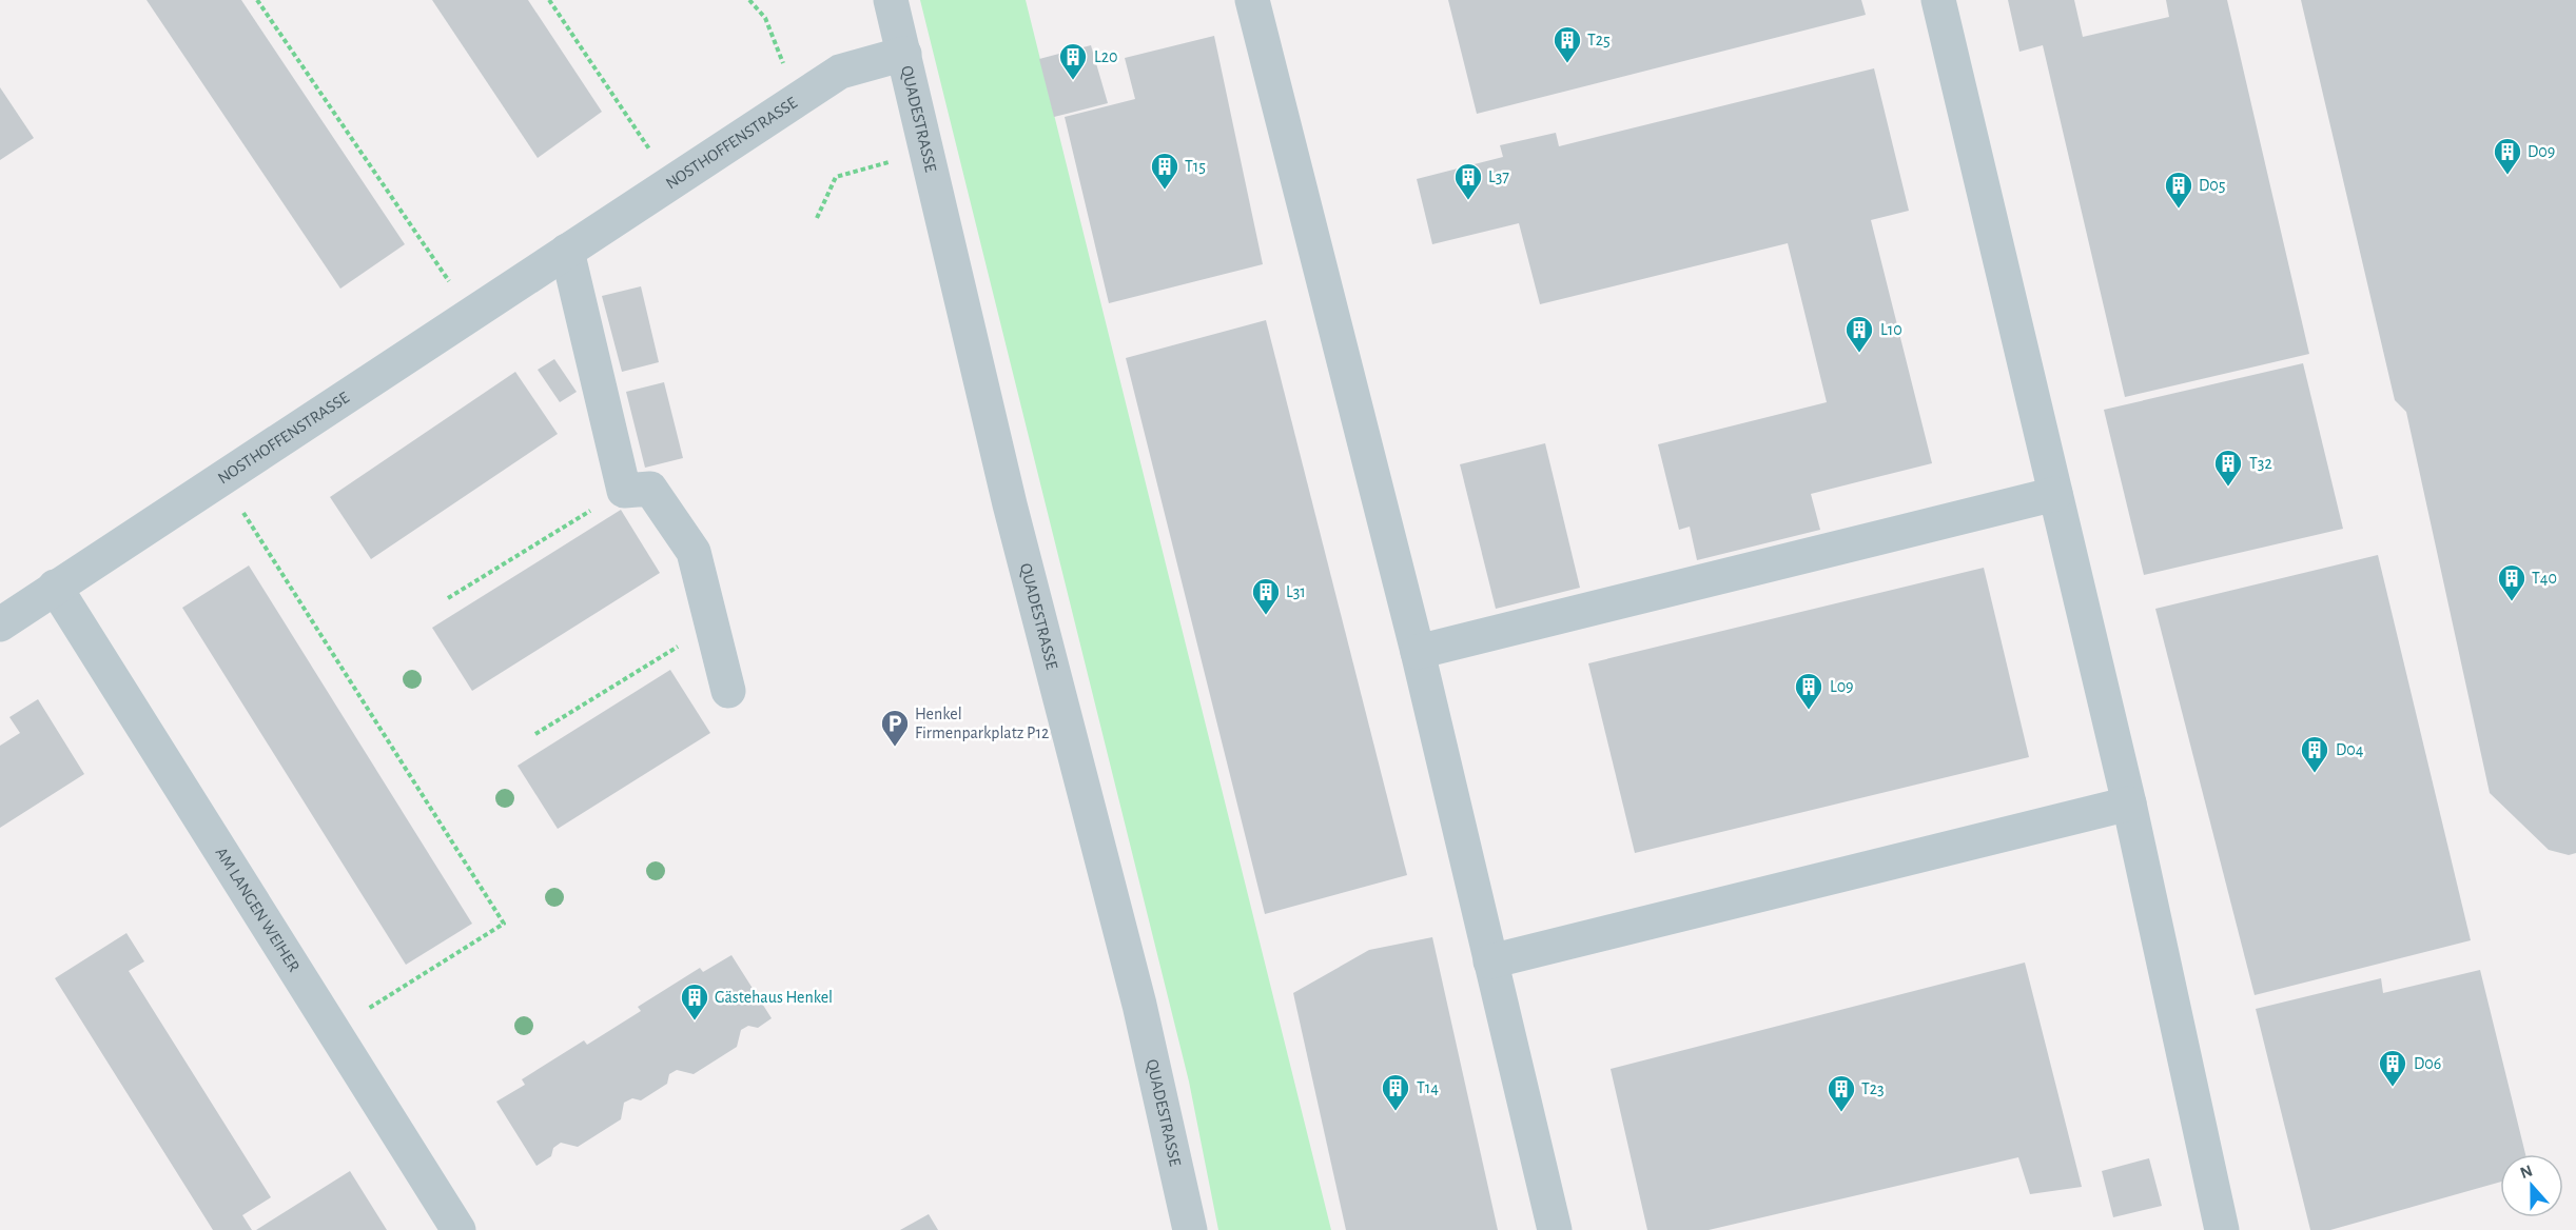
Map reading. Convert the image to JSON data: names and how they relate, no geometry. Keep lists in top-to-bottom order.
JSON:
{
  "streets": {
    "street": ["QUADESTRASSE", "NOSTHOFFENSTRASSE", "AM LANGEN WEIHER"]
  },
  "crossings": [
    ["QUADESTRASSE", "NOSTHOFFENSTRASSE"],
    ["NOSTHOFFENSTRASSE", "AM LANGEN WEIHER"]
  ],
  "places": {
    "building": [
      "T25",
      "L20",
      "D09",
      "T15",
      "L37",
      "D05",
      "L10",
      "T32",
      "T40",
      "L31",
      "L09",
      "D04",
      "Gästehaus Henkel",
      "D06",
      "T14",
      "T23"
    ],
    "parking": ["Henkel Firmenparkplatz P12"]
  },
  "north": "top"
}
